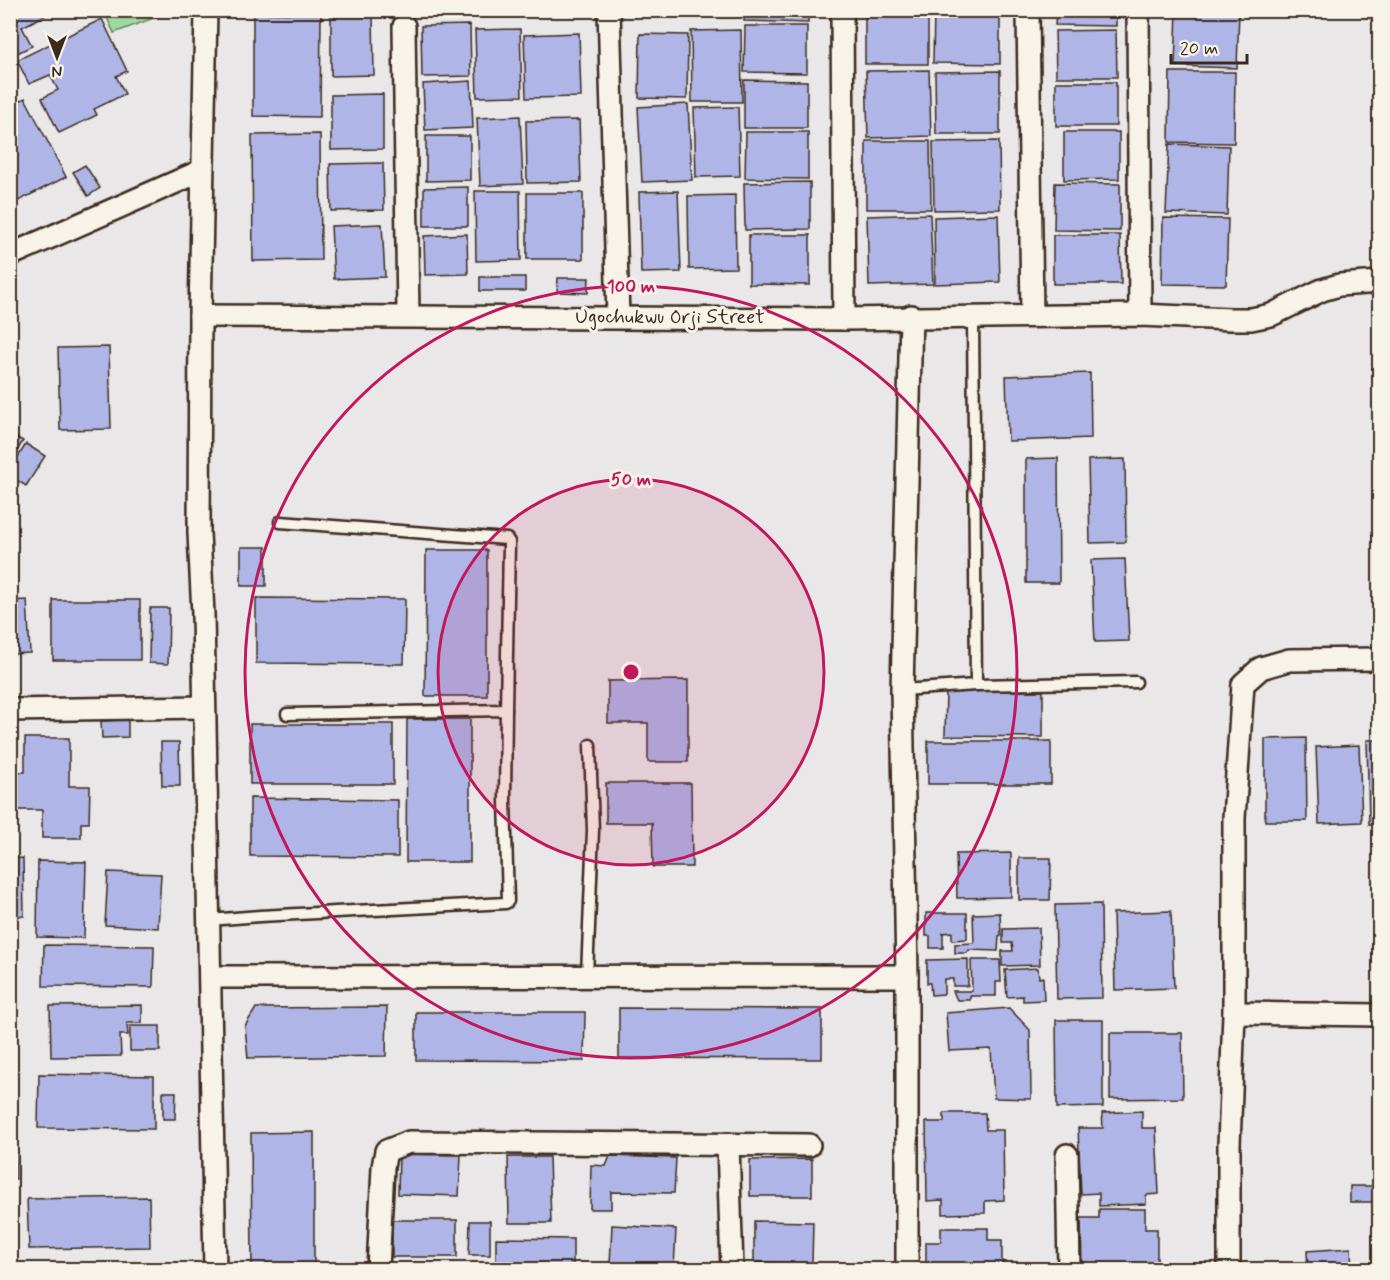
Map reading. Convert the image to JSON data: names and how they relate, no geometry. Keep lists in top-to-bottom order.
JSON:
{
  "streets": {
    "street": ["Ugochukwu Orji Street"]
  },
  "scale_bar": "20 m",
  "north": "bottom",
  "rings": ["100 m", "50 m"]
}
